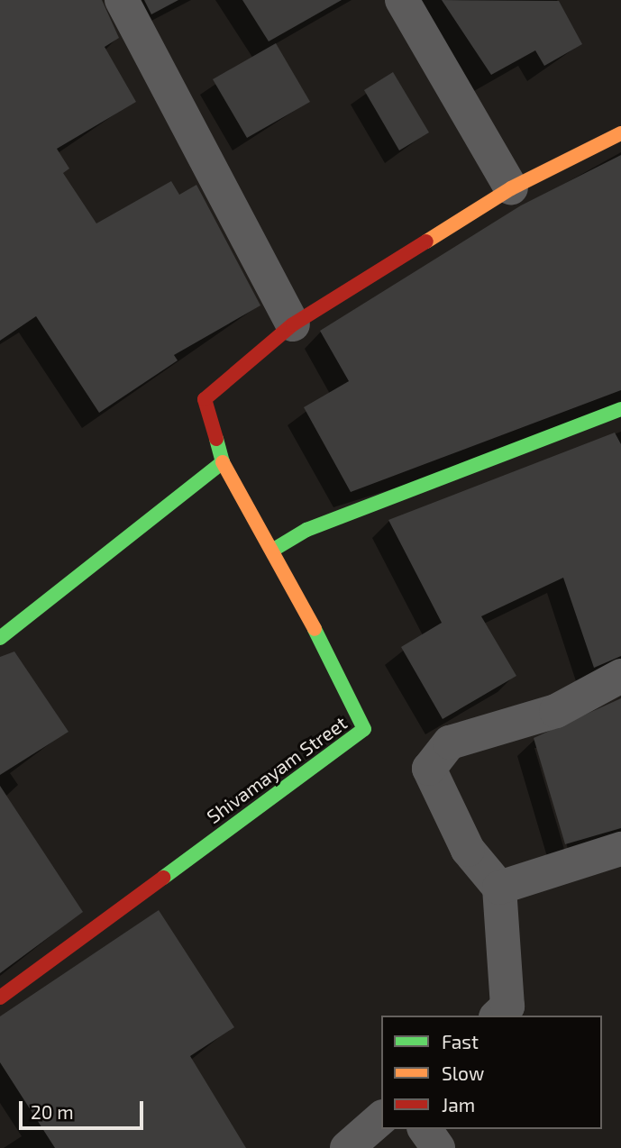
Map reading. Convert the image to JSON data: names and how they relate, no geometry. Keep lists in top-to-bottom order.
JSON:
{
  "streets": {
    "street": ["Shivamayam Street"]
  },
  "legend": ["Fast", "Slow", "Jam"],
  "scale_bar": "20 m"
}
